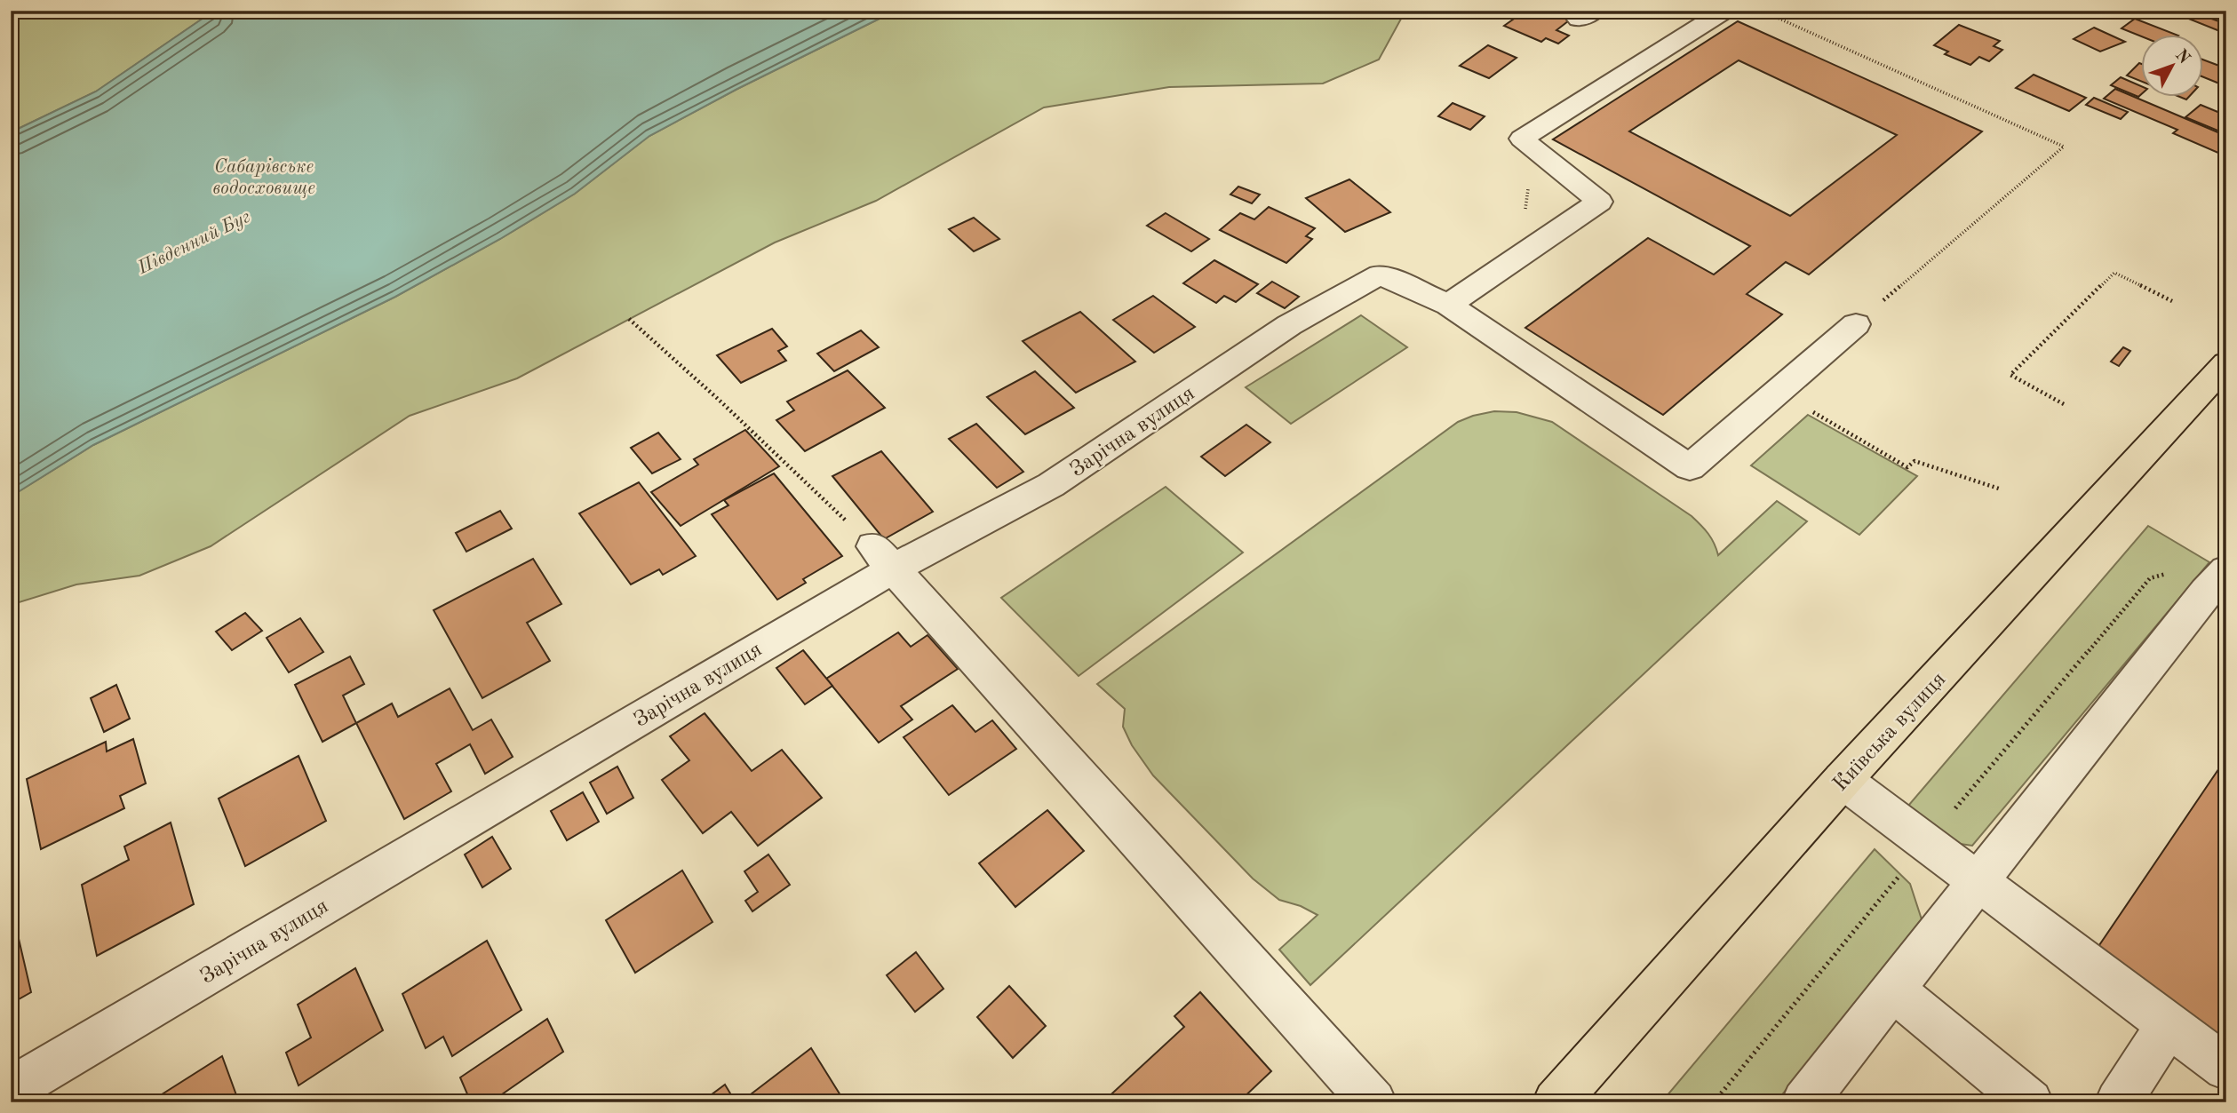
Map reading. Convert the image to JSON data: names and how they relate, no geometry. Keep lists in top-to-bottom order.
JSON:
{
  "streets": {
    "main road": ["Київська вулиця"],
    "street": ["Зарічна вулиця"]
  },
  "water": ["Сабарівське водосховище", "Південний Буг"],
  "north": "top right"
}
